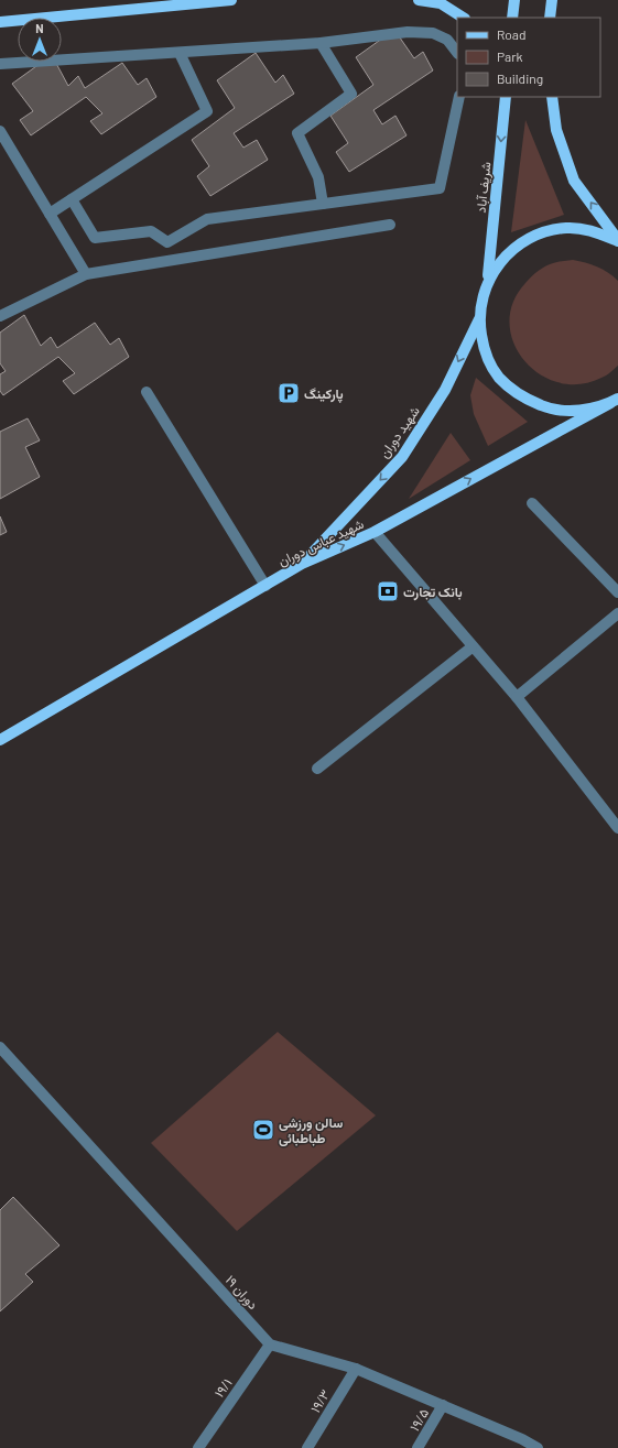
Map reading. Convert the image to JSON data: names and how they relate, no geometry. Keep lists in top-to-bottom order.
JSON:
{
  "streets": {
    "main road": ["شریف آباد", "شهید دوران", "شهید عباس دوران"],
    "street": [
      "دوران ۱۹",
      "۱۹/۱",
      "۱۹/۳",
      "۱۹/۵"
    ]
  },
  "crossings": [
    ["شهید دوران", "شهید عباس دوران"],
    ["دوران ۱۹", "۱۹/۱"]
  ],
  "one_way": ["شریف آباد", "شهید دوران", "شهید عباس دوران"],
  "places": {
    "parking": ["پارکینگ"],
    "bank": ["بانک تجارت"],
    "sports": ["سالن ورزشی طباطبائی"]
  },
  "legend": ["Road", "Park", "Building"],
  "north": "top"
}
